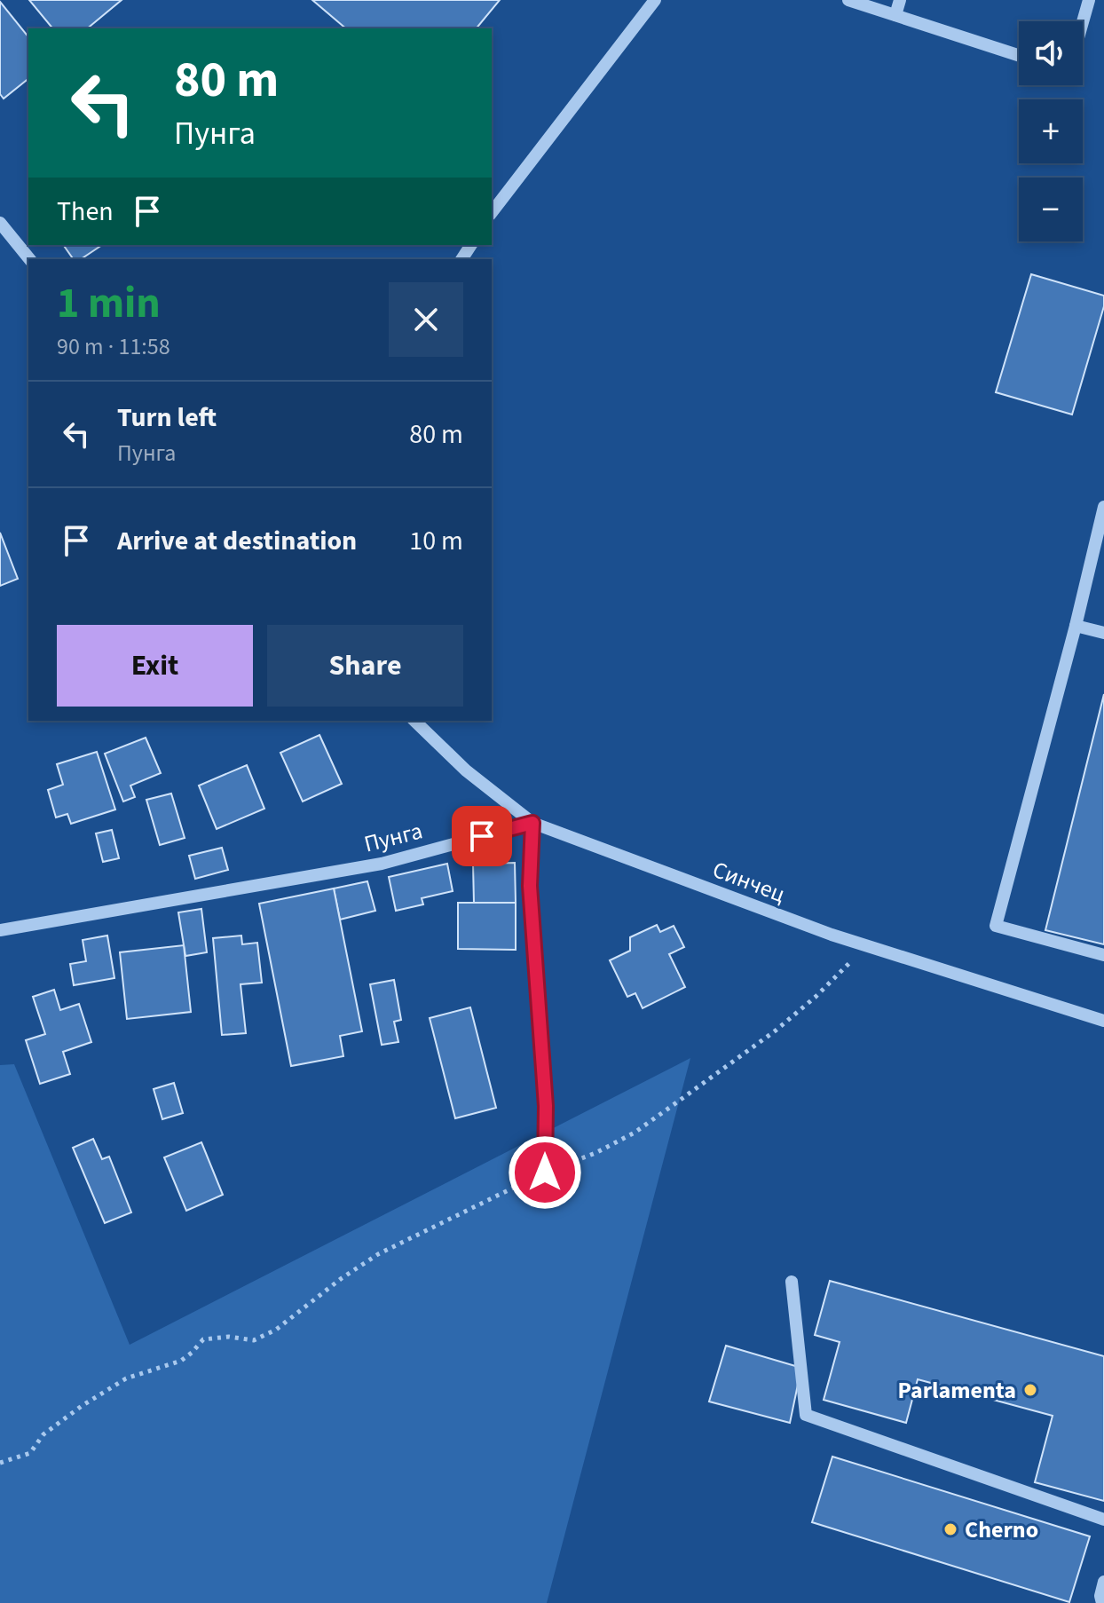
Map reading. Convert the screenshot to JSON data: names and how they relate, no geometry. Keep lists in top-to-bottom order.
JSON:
{
  "streets": {
    "street": ["Пунга", "Синчец"]
  },
  "crossings": [
    ["Пунга", "Синчец"]
  ],
  "places": ["Parlamenta", "Cherno"],
  "page": {
    "map_buttons": ["+", "−"],
    "turn": ["80 m", "Пунга"],
    "then": "Then",
    "heading": ["1 min", "90 m · 11:58"],
    "list": [
      {
        "name": "Turn left",
        "note": "Пунга",
        "value": "80 m"
      },
      {
        "name": "Arrive at destination",
        "value": "10 m"
      }
    ],
    "buttons": ["Exit", "Share"]
  }
}
